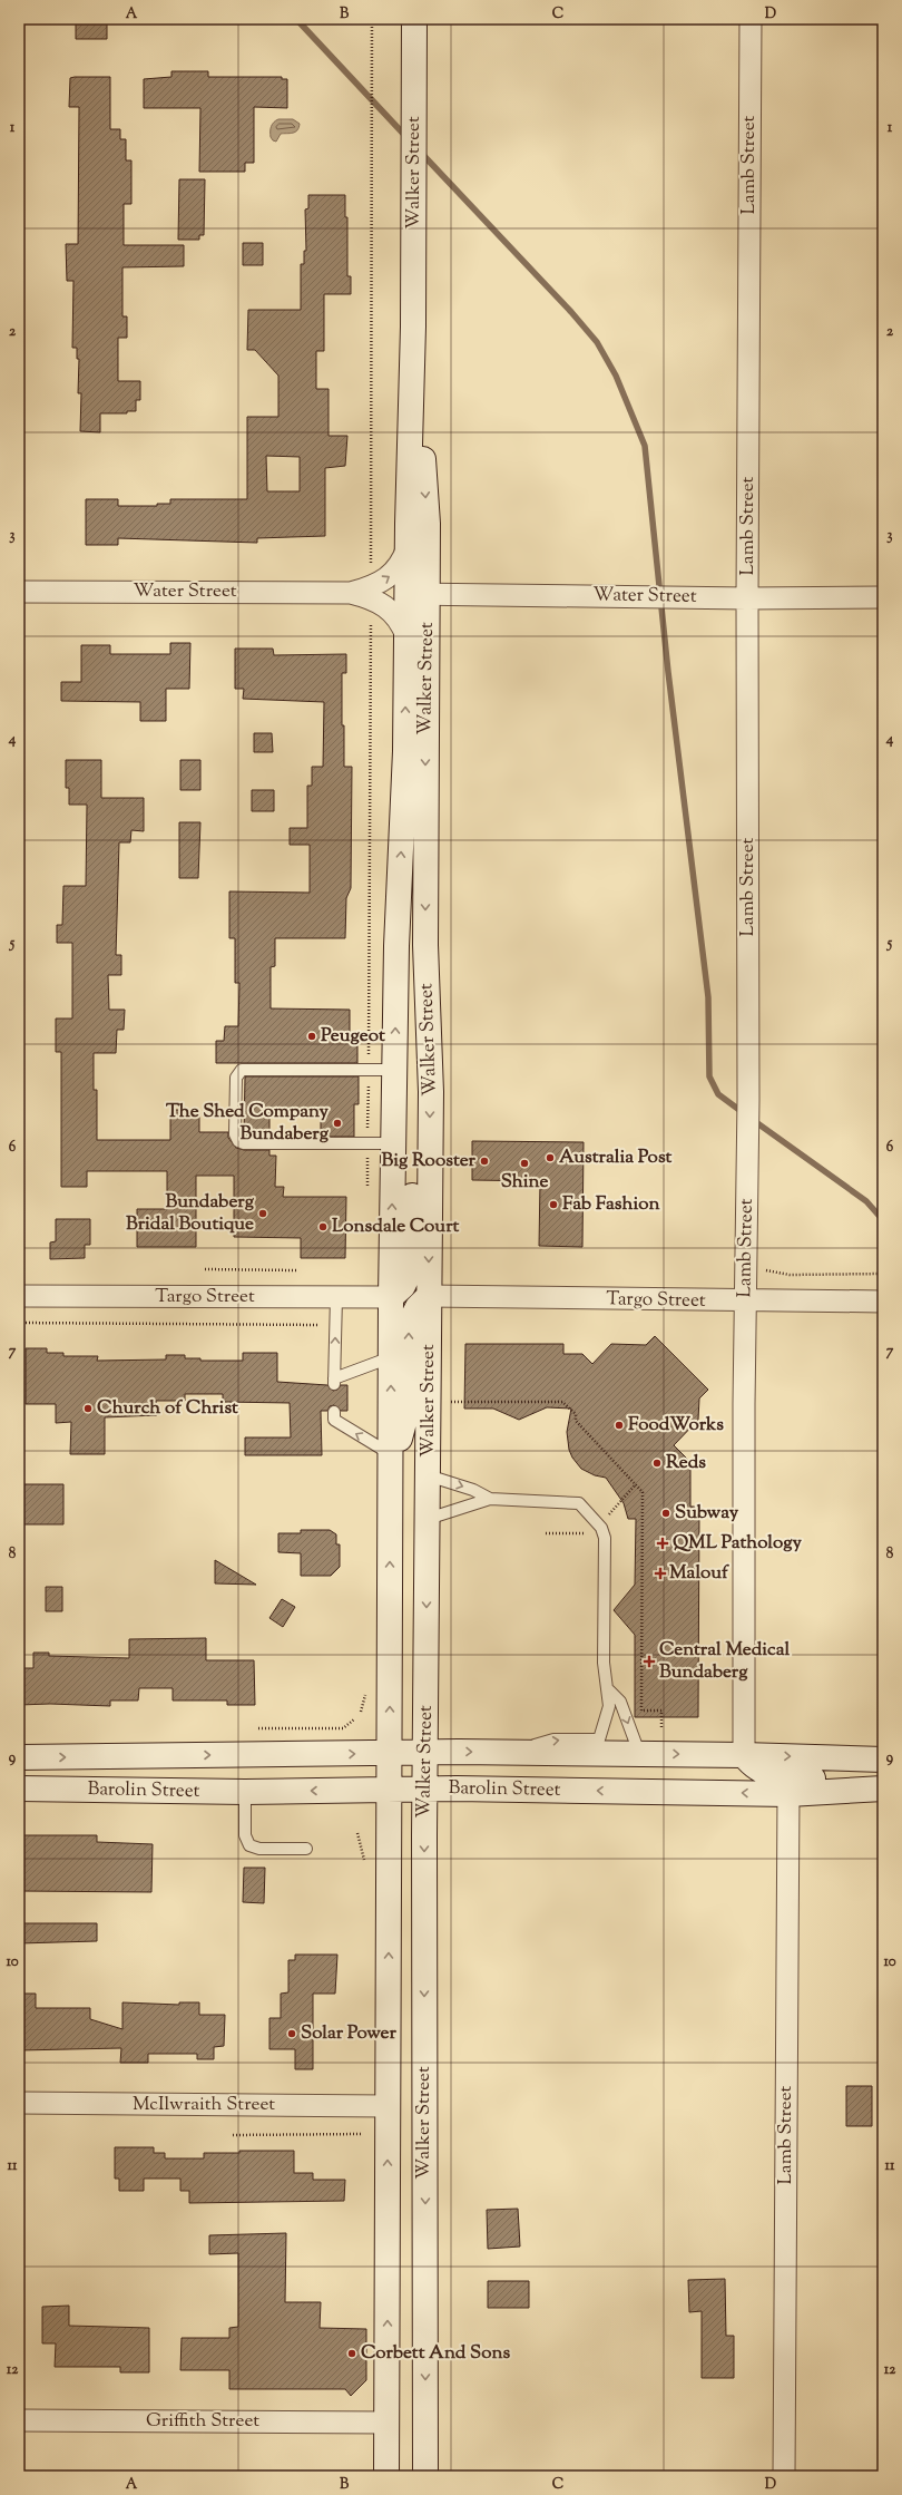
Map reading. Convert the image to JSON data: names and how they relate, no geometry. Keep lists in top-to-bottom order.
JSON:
{
  "streets": {
    "main road": ["Walker Street", "Barolin Street"],
    "street": [
      "Lamb Street",
      "Water Street",
      "Targo Street",
      "McIlwraith Street",
      "Griffith Street"
    ]
  },
  "crossings": [
    ["Lamb Street", "Water Street"],
    ["Lamb Street", "Targo Street"],
    ["Lamb Street", "Barolin Street"],
    ["Walker Street", "Water Street"],
    ["Walker Street", "Targo Street"],
    ["Walker Street", "Barolin Street"],
    ["Walker Street", "McIlwraith Street"],
    ["Walker Street", "Griffith Street"]
  ],
  "places": {
    "other": [
      "Peugeot",
      "The Shed Company Bundaberg",
      "Australia Post",
      "Big Rooster",
      "Shine",
      "Fab Fashion",
      "Bundaberg Bridal Boutique",
      "Lonsdale Court",
      "Church of Christ",
      "FoodWorks",
      "Reds",
      "Subway",
      "Solar Power",
      "Corbett And Sons"
    ],
    "health": ["QML Pathology", "Malouf", "Central Medical Bundaberg"]
  },
  "grid": {
    "columns": [
      "A",
      "B",
      "C",
      "D"
    ],
    "rows": [
      "1",
      "2",
      "3",
      "4",
      "5",
      "6",
      "7",
      "8",
      "9",
      "10",
      "11",
      "12"
    ]
  }
}
